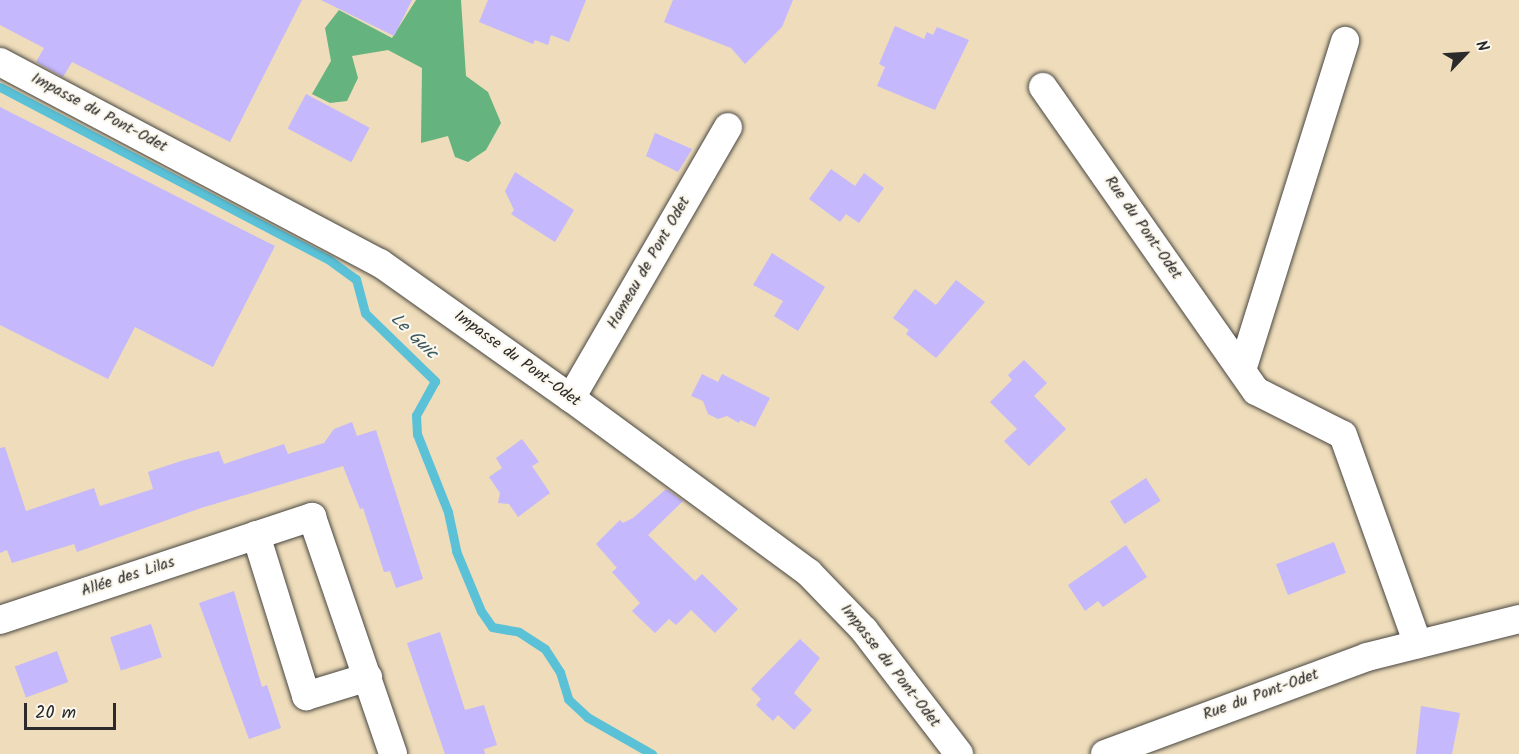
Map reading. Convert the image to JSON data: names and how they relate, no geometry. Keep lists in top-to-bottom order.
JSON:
{
  "streets": {
    "street": [
      "Impasse du Pont-Odet",
      "Rue du Pont-Odet",
      "Hameau de Pont Odet",
      "Allée des Lilas"
    ]
  },
  "crossings": [
    ["Impasse du Pont-Odet", "Hameau de Pont Odet"]
  ],
  "water": ["Le Guic"],
  "scale_bar": "20 m",
  "north": "top right"
}
